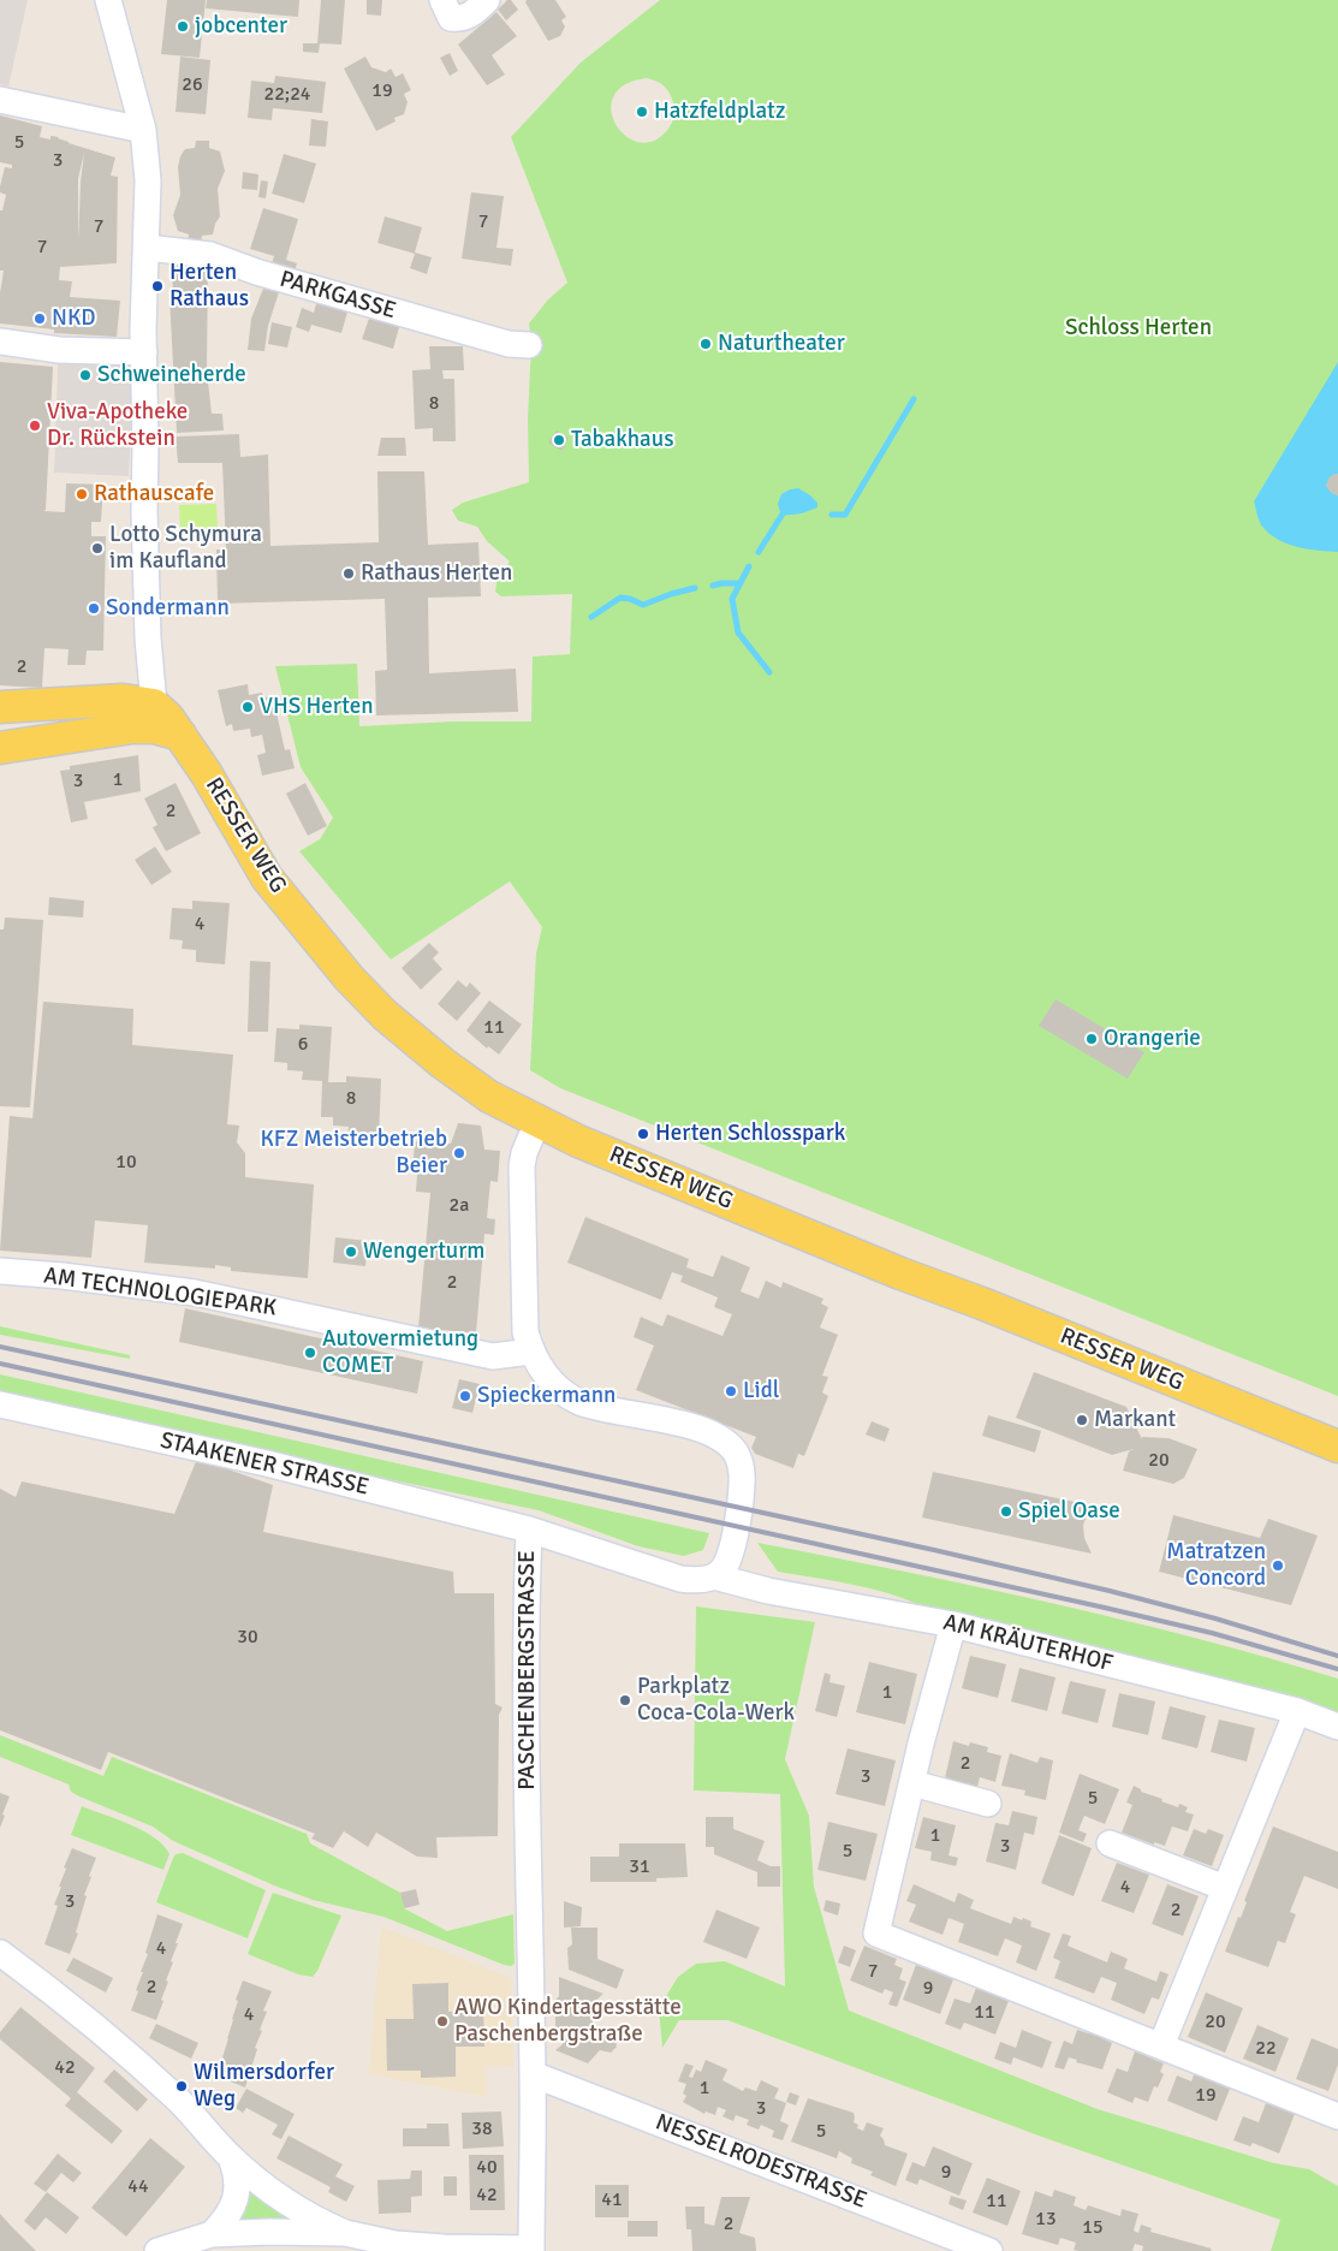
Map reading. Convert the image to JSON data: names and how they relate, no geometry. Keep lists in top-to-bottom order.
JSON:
{
  "streets": {
    "main road": ["RESSER WEG"],
    "street": [
      "PARKGASSE",
      "AM TECHNOLOGIEPARK",
      "STAAKENER STRASSE",
      "AM KRÄUTERHOF",
      "PASCHENBERGSTRASSE",
      "NESSELRODESTRASSE"
    ]
  },
  "crossings": [
    ["STAAKENER STRASSE", "PASCHENBERGSTRASSE"],
    ["AM KRÄUTERHOF", "PASCHENBERGSTRASSE"],
    ["PASCHENBERGSTRASSE", "NESSELRODESTRASSE"]
  ],
  "parks": ["Schloss Herten"],
  "places": [
    "jobcenter",
    "Hatzfeldplatz",
    "Herten Rathaus",
    "NKD",
    "Naturtheater",
    "Schweineherde",
    "Viva-Apotheke Dr. Rückstein",
    "Tabakhaus",
    "Rathauscafe",
    "Lotto Schymura im Kaufland",
    "Rathaus Herten",
    "Sondermann",
    "VHS Herten",
    "Orangerie",
    "Herten Schlosspark",
    "KFZ Meisterbetrieb Beier",
    "Wengerturm",
    "Autovermietung COMET",
    "Lidl",
    "Spieckermann",
    "Markant",
    "Spiel Oase",
    "Matratzen Concord",
    "Parkplatz Coca-Cola-Werk",
    "AWO Kindertagesstätte Paschenbergstraße",
    "Wilmersdorfer Weg"
  ],
  "house_numbers": [
    "26",
    "19",
    "22;24",
    "5",
    "3",
    "7",
    "7",
    "7",
    "8",
    "2",
    "1",
    "3",
    "2",
    "4",
    "11",
    "6",
    "8",
    "10",
    "2a",
    "2",
    "20",
    "30",
    "1",
    "2",
    "3",
    "5",
    "1",
    "3",
    "5",
    "31",
    "4",
    "3",
    "2",
    "4",
    "7",
    "2",
    "9",
    "11",
    "4",
    "20",
    "22",
    "42",
    "1",
    "19",
    "3",
    "38",
    "5",
    "40",
    "9",
    "44",
    "42",
    "41",
    "11",
    "13",
    "2",
    "15"
  ]
}
